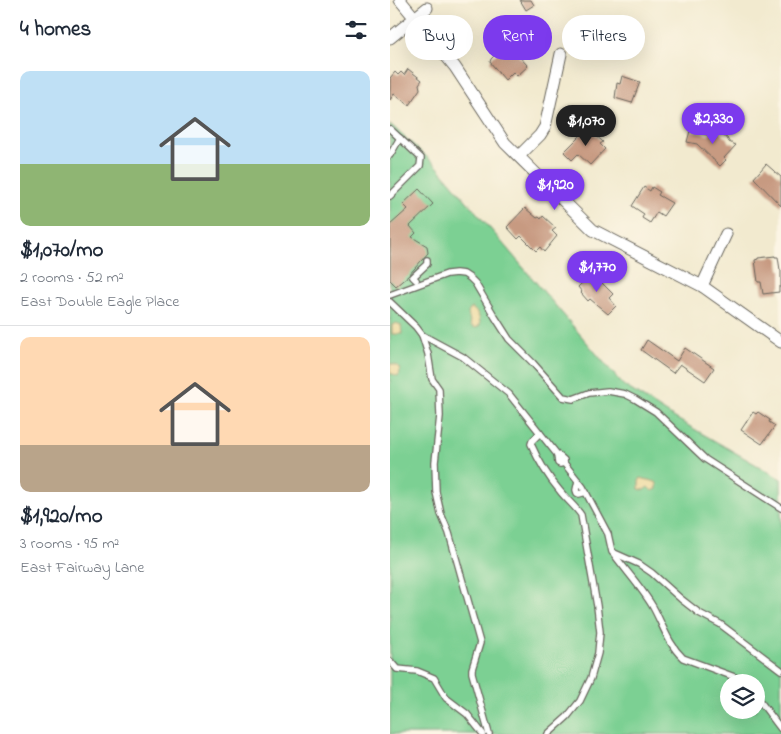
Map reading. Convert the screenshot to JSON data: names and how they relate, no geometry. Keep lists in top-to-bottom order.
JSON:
{
  "page": {
    "heading": "4 homes",
    "chip": ["Buy", "Rent", "Filters"],
    "list": [
      {
        "name": "$1,070/mo",
        "note": "2 rooms · 52 m² · East Double Eagle Place"
      },
      {
        "name": "$1,920/mo",
        "note": "3 rooms · 95 m² · East Fairway Lane"
      }
    ],
    "price": [
      "$2,330",
      "$1,070",
      "$1,920",
      "$1,770"
    ]
  }
}
